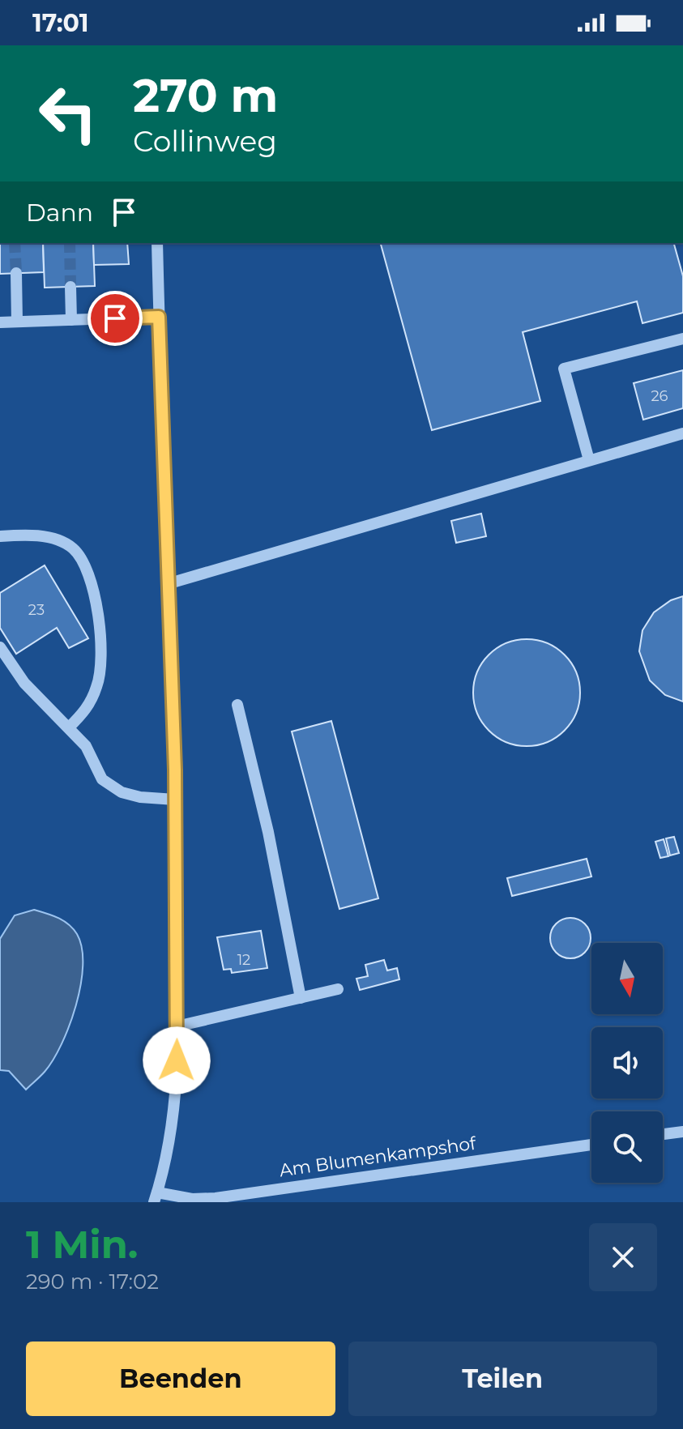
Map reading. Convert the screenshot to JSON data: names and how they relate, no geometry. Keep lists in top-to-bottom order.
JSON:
{
  "streets": {
    "street": ["Am Blumenkampshof"]
  },
  "house_numbers": ["26", "23", "12"],
  "north": "bottom",
  "page": {
    "status": "17:01",
    "turn": ["270 m", "Collinweg"],
    "then": "Dann",
    "heading": ["1 Min.", "290 m · 17:02"],
    "buttons": ["Beenden", "Teilen"]
  }
}
